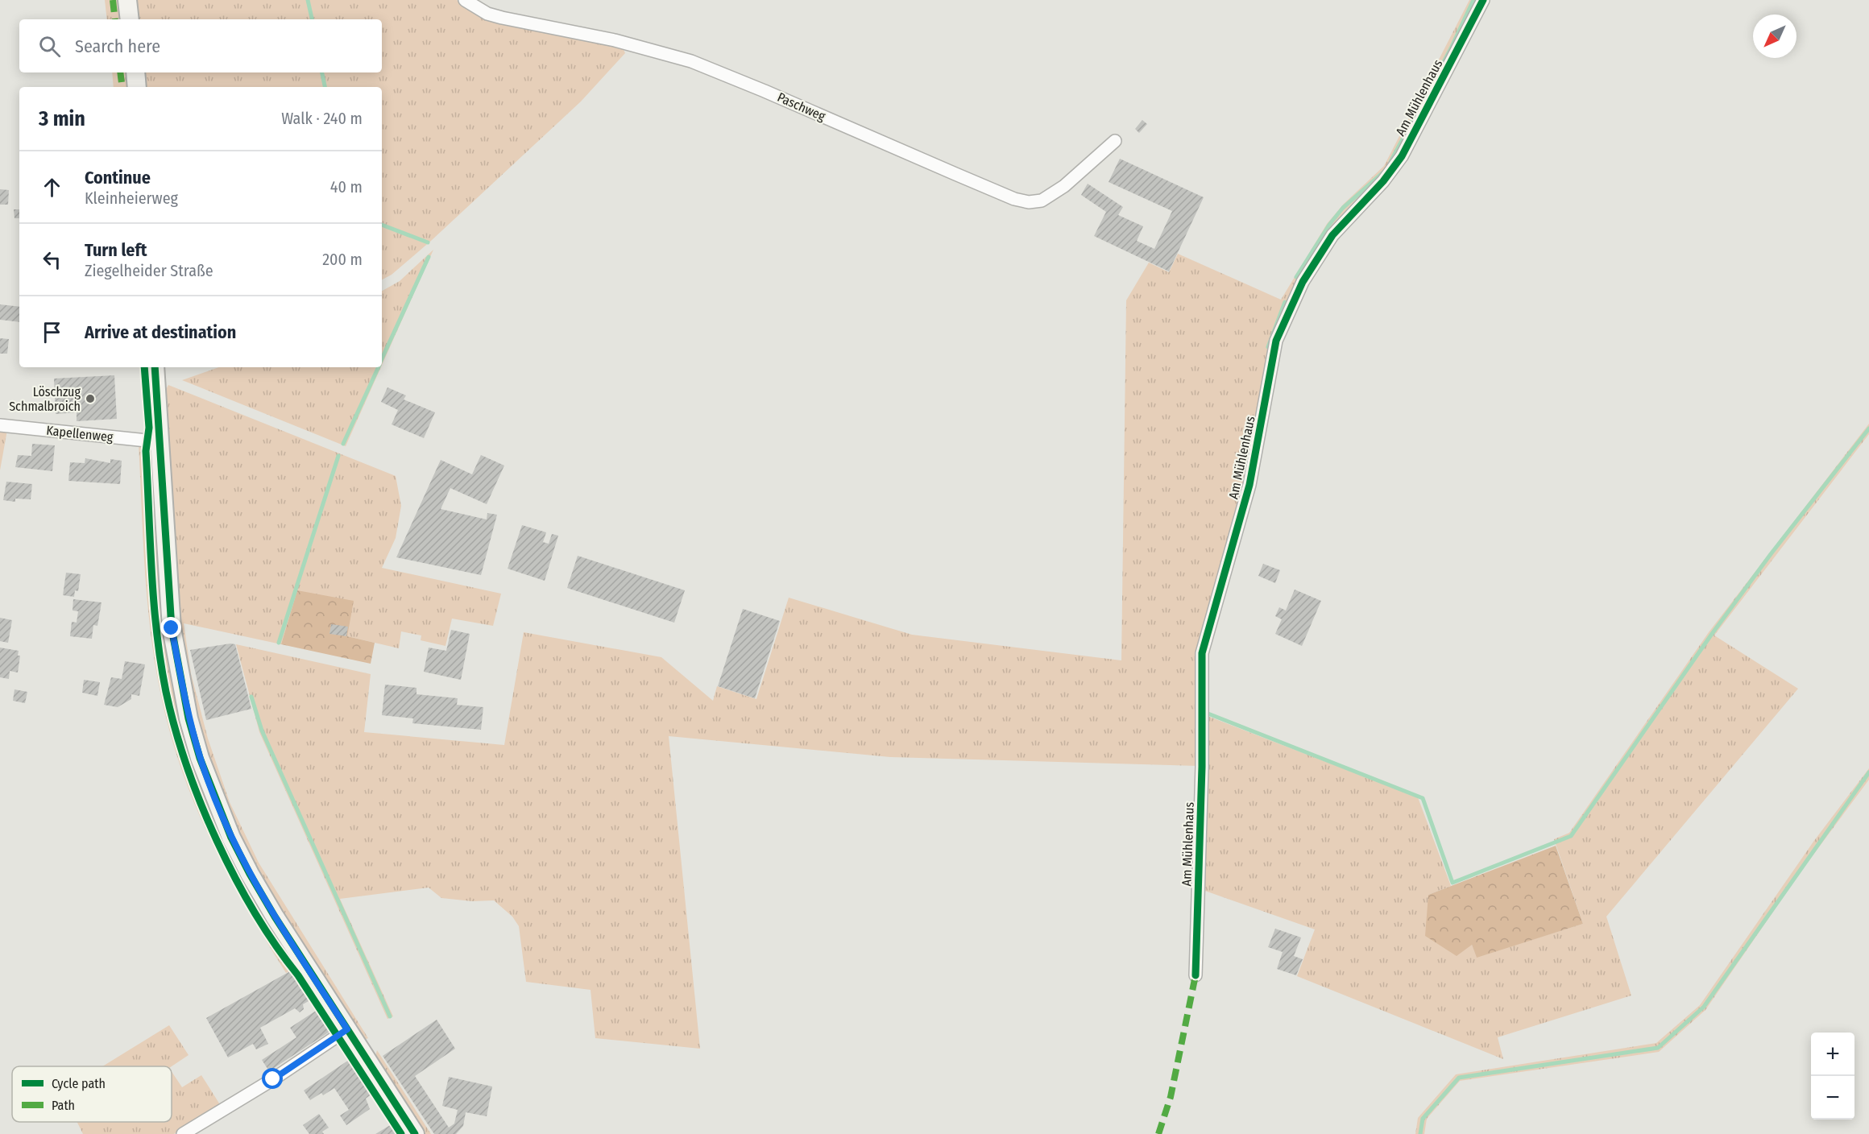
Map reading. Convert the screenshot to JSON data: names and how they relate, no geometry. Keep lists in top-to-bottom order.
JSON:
{
  "streets": {
    "street": ["Am Mühlenhaus", "Paschweg", "Kapellenweg"]
  },
  "places": ["Löschzug Schmalbroich"],
  "legend": ["Cycle path", "Path"],
  "north": "bottom left",
  "page": {
    "search": "Search here",
    "heading": ["3 min", "Walk · 240 m"],
    "list": [
      ["Continue", "Kleinheierweg", "40 m"],
      ["Turn left", "Ziegelheider Straße", "200 m"],
      "Arrive at destination"
    ],
    "map_buttons": ["+", "−"]
  }
}
